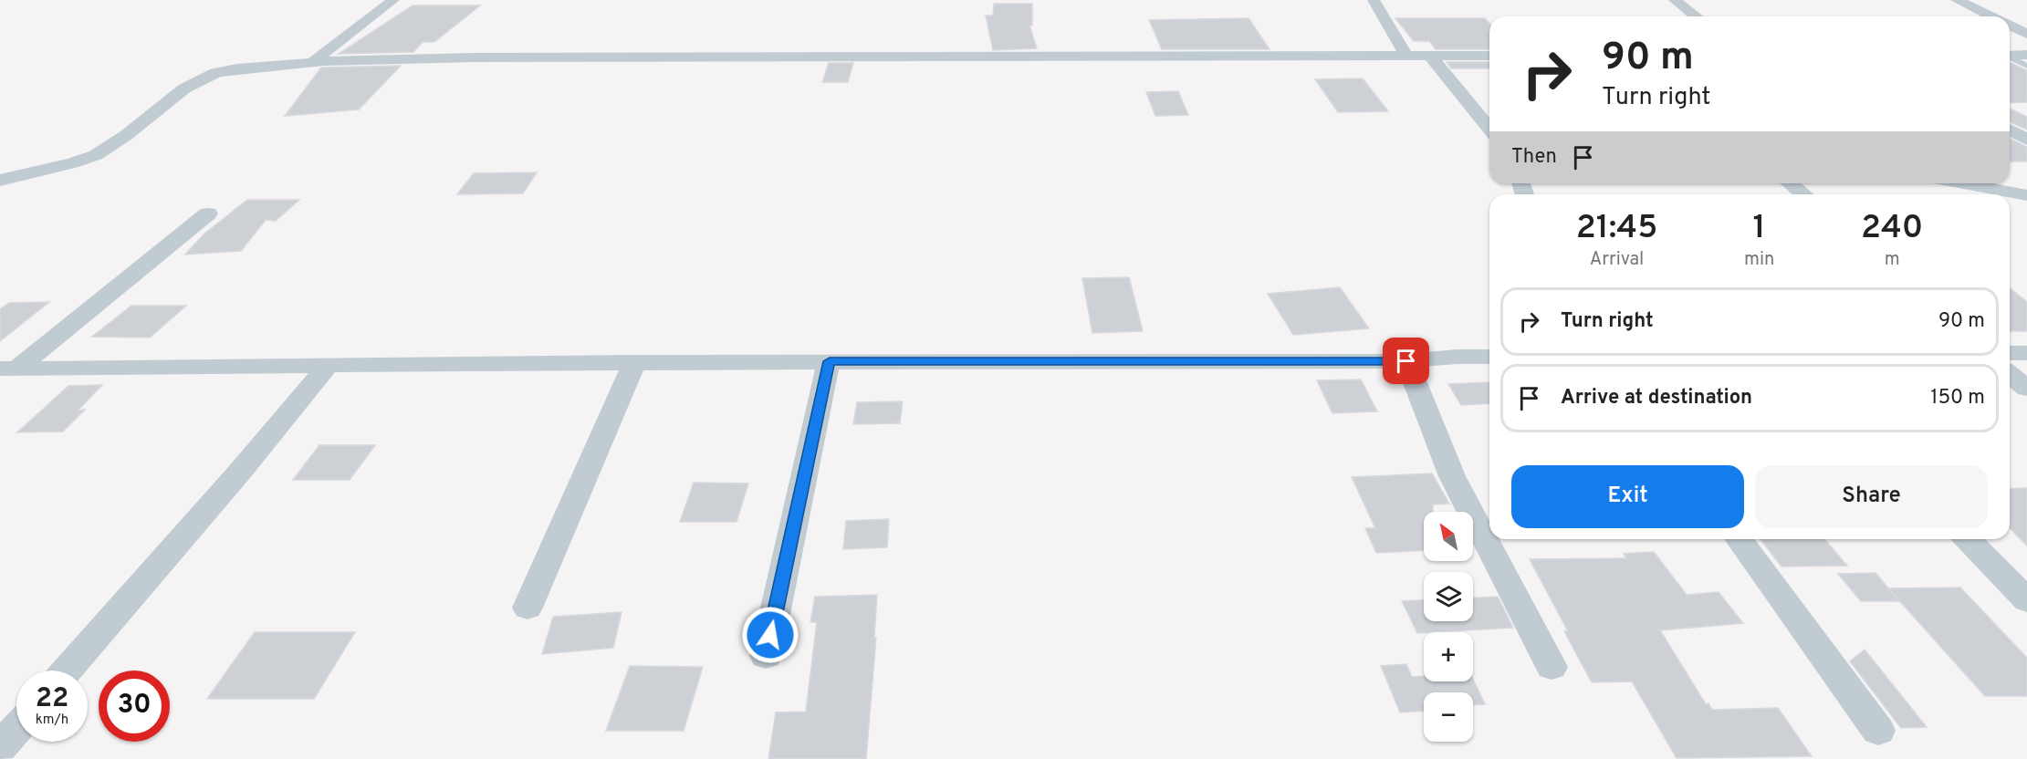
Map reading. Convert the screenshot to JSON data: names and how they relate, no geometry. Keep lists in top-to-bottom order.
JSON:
{
  "north": "top left",
  "page": {
    "turn": ["90 m", "Turn right"],
    "then": "Then",
    "eta": [
      "21:45",
      "Arrival",
      "1",
      "min",
      "240",
      "m"
    ],
    "list": [
      {
        "name": "Turn right",
        "value": "90 m"
      },
      {
        "name": "Arrive at destination",
        "value": "150 m"
      }
    ],
    "buttons": ["Exit", "Share"],
    "map_buttons": ["+", "−"],
    "speed": "22 km/h",
    "limit": "30"
  }
}
